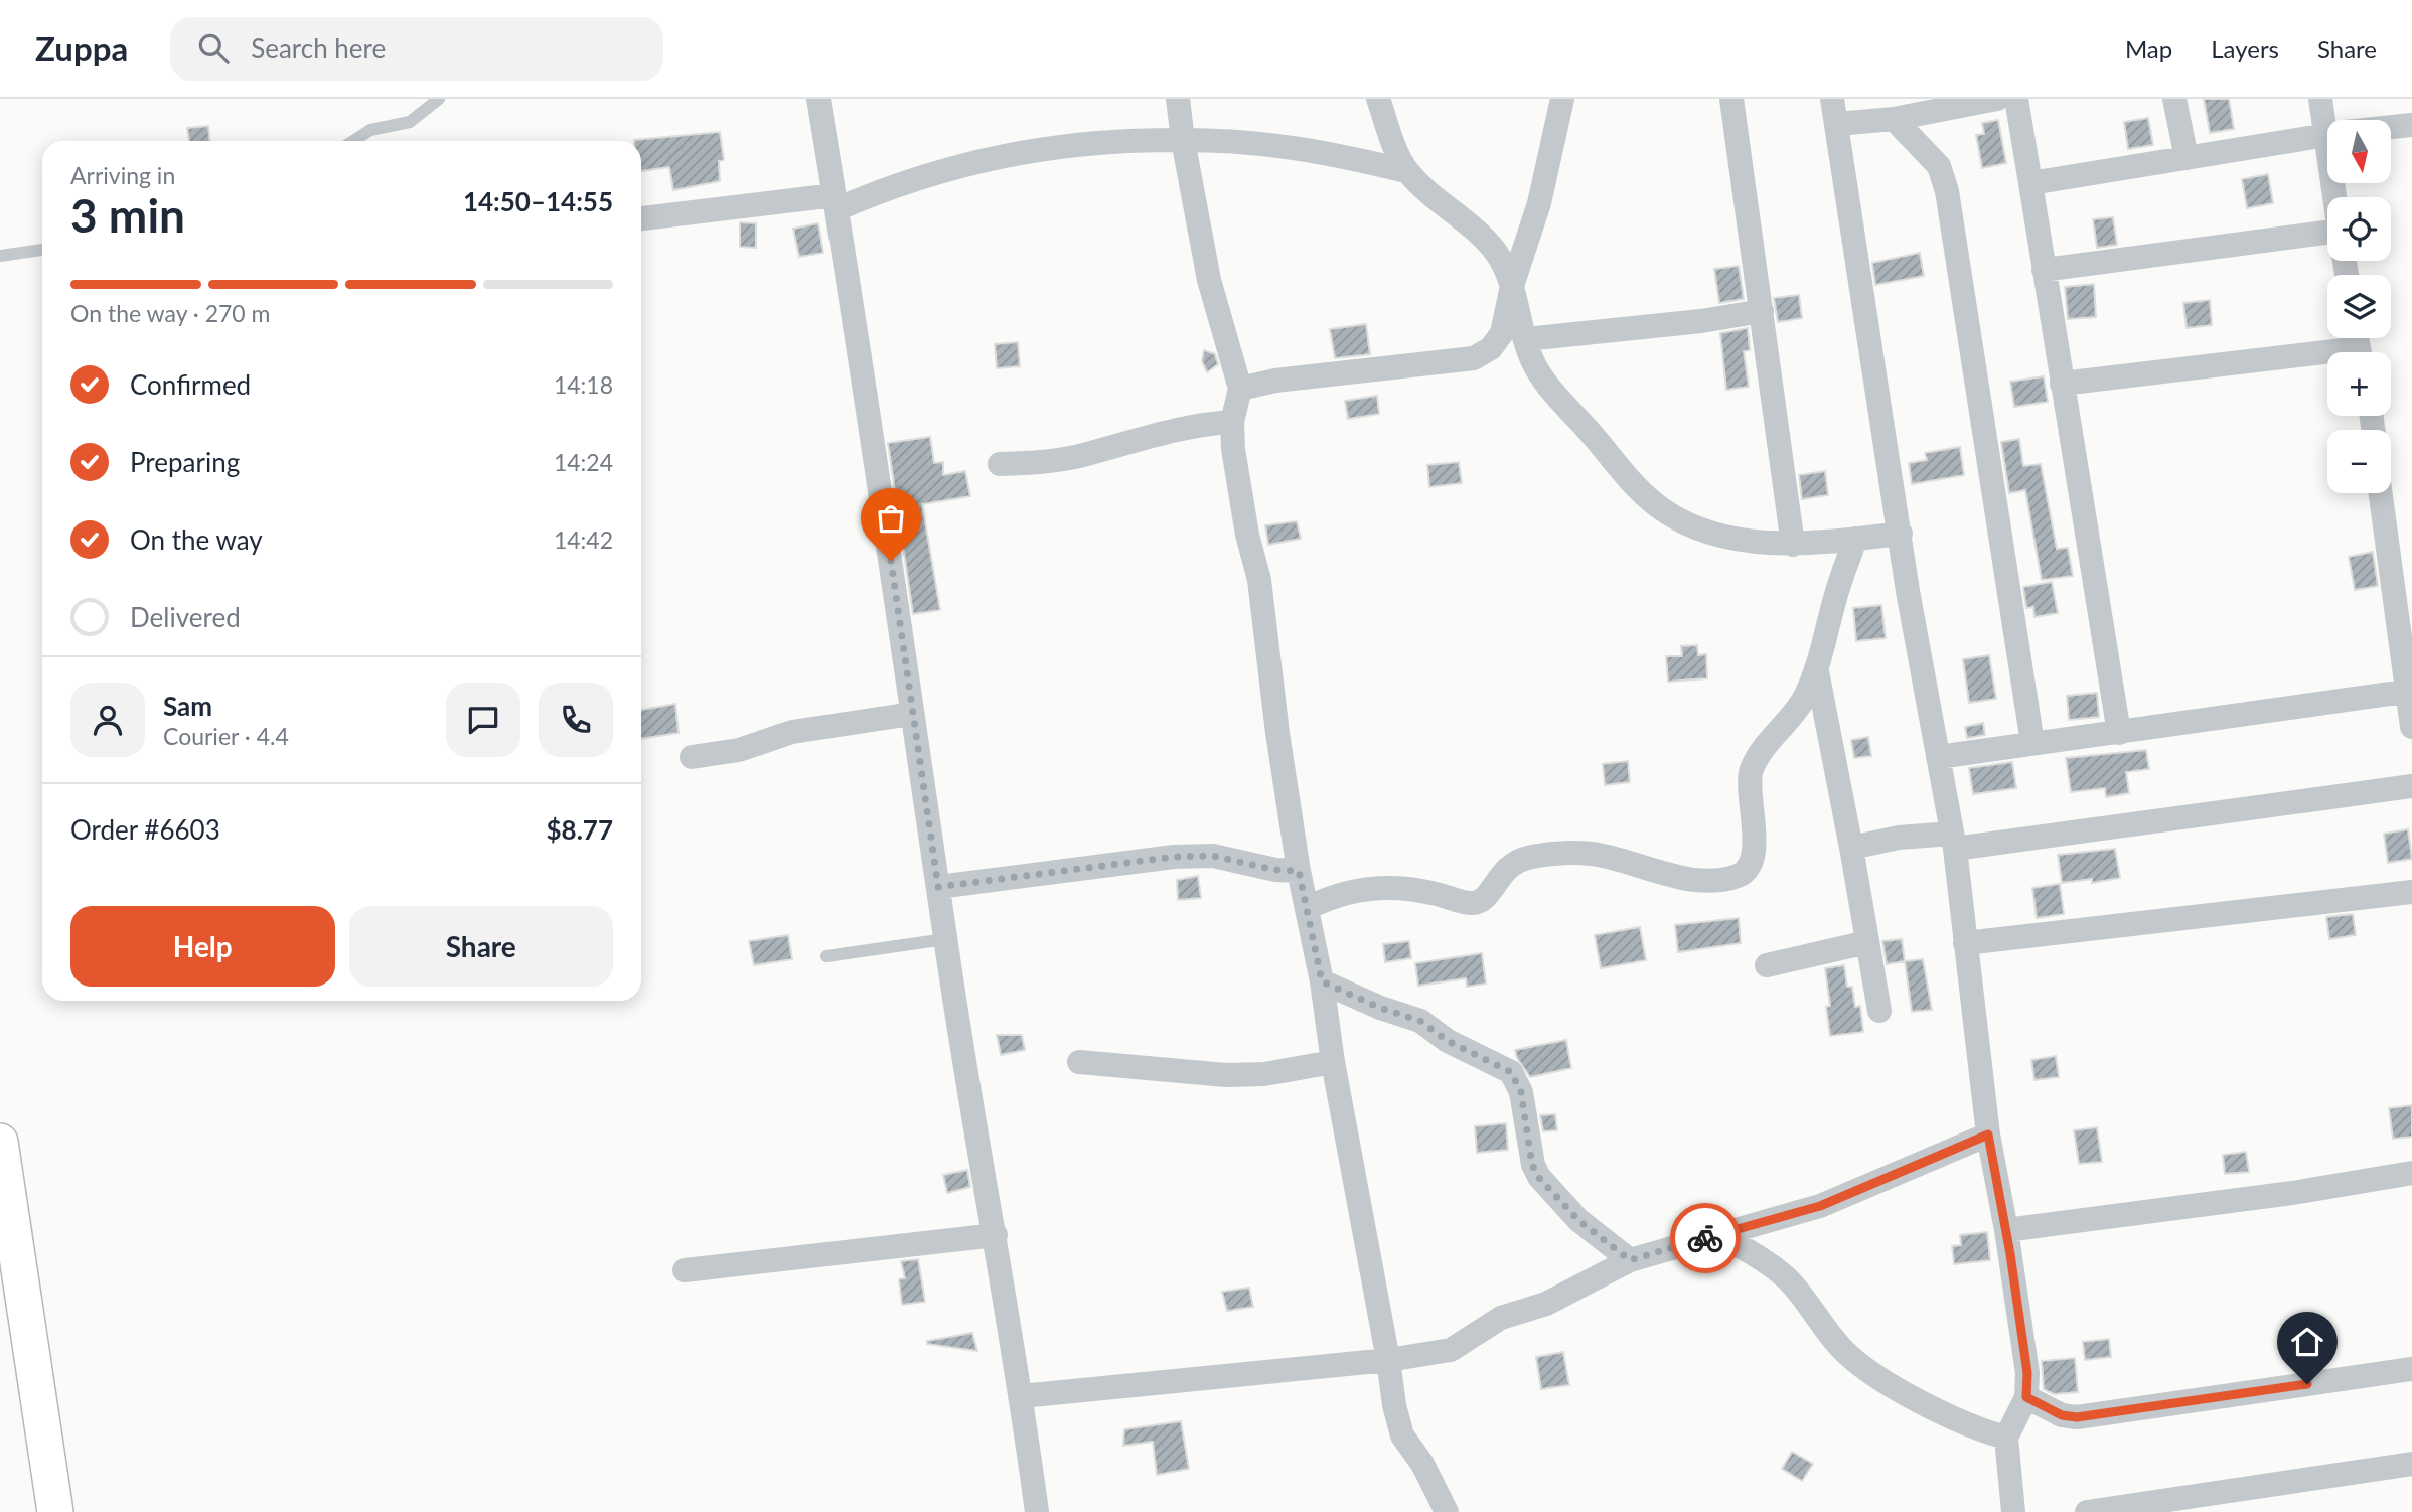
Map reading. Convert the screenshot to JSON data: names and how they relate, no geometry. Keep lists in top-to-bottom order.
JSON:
{
  "north": "bottom",
  "page": {
    "header": "Zuppa",
    "search": "Search here",
    "nav": ["Map", "Layers", "Share"],
    "map_buttons": ["+", "−"],
    "heading": ["3 min", "Arriving in", "14:50–14:55"],
    "panel": [
      "Sam",
      "Courier · 4.4",
      "Order #6603",
      "$8.77"
    ],
    "bar": "On the way · 270 m",
    "list": [
      ["Confirmed", "14:18"],
      ["Preparing", "14:24"],
      ["On the way", "14:42"],
      "Delivered"
    ],
    "buttons": ["Help", "Share"]
  }
}
